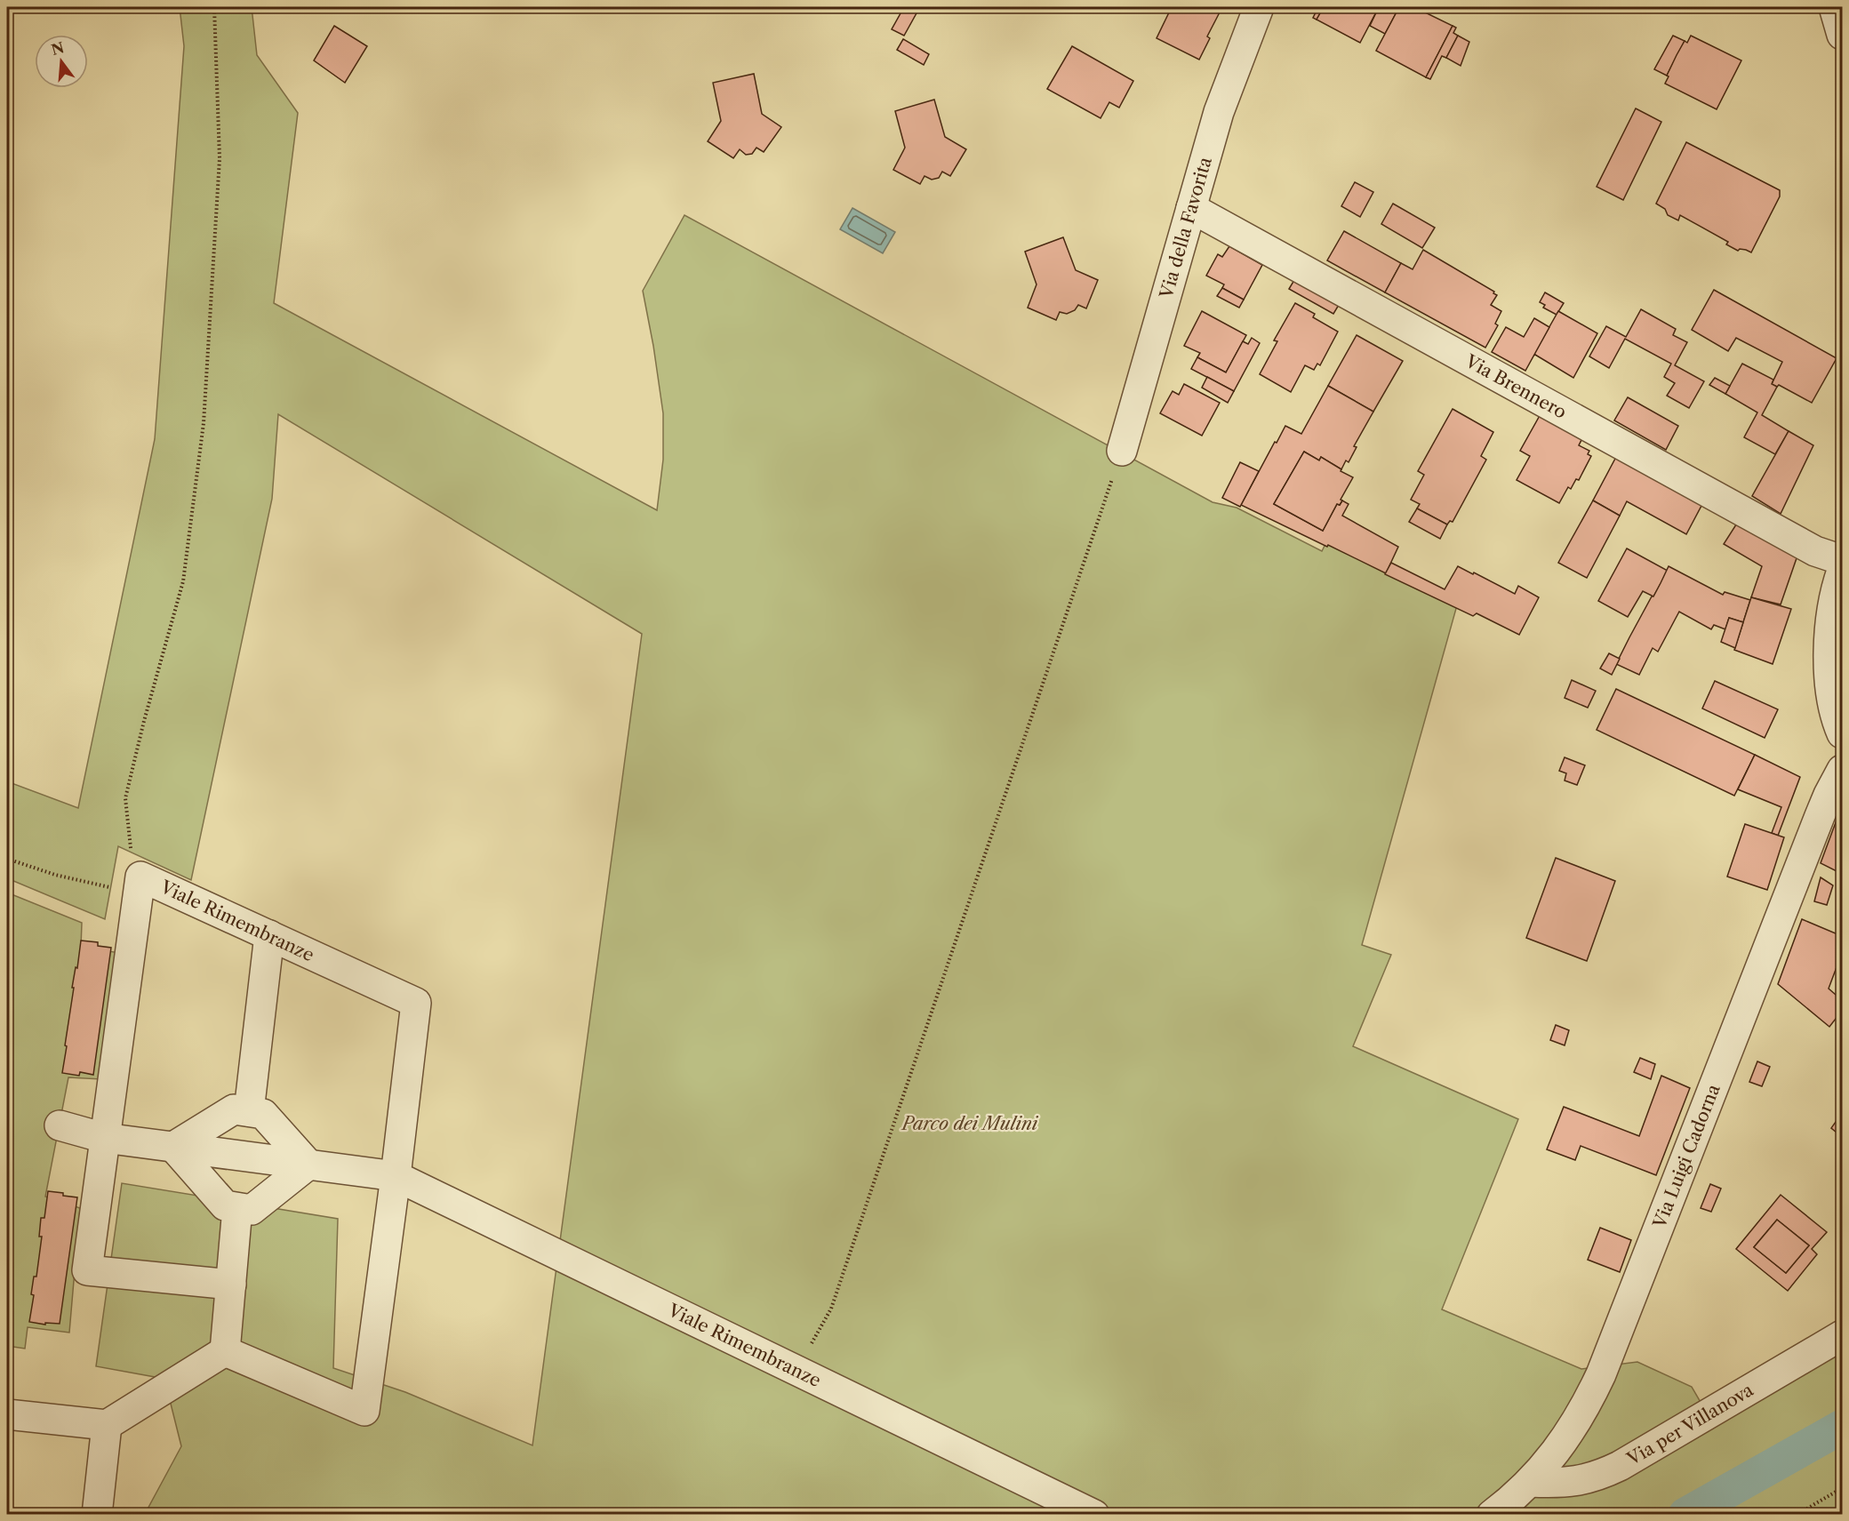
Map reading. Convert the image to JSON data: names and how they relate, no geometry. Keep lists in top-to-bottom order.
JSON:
{
  "streets": {
    "street": [
      "Via della Favorita",
      "Via Brennero",
      "Viale Rimembranze",
      "Via Luigi Cadorna",
      "Via per Villanova"
    ]
  },
  "crossings": [
    ["Via della Favorita", "Via Brennero"],
    ["Via Luigi Cadorna", "Via per Villanova"]
  ],
  "parks": ["Parco dei Mulini"],
  "north": "top"
}
